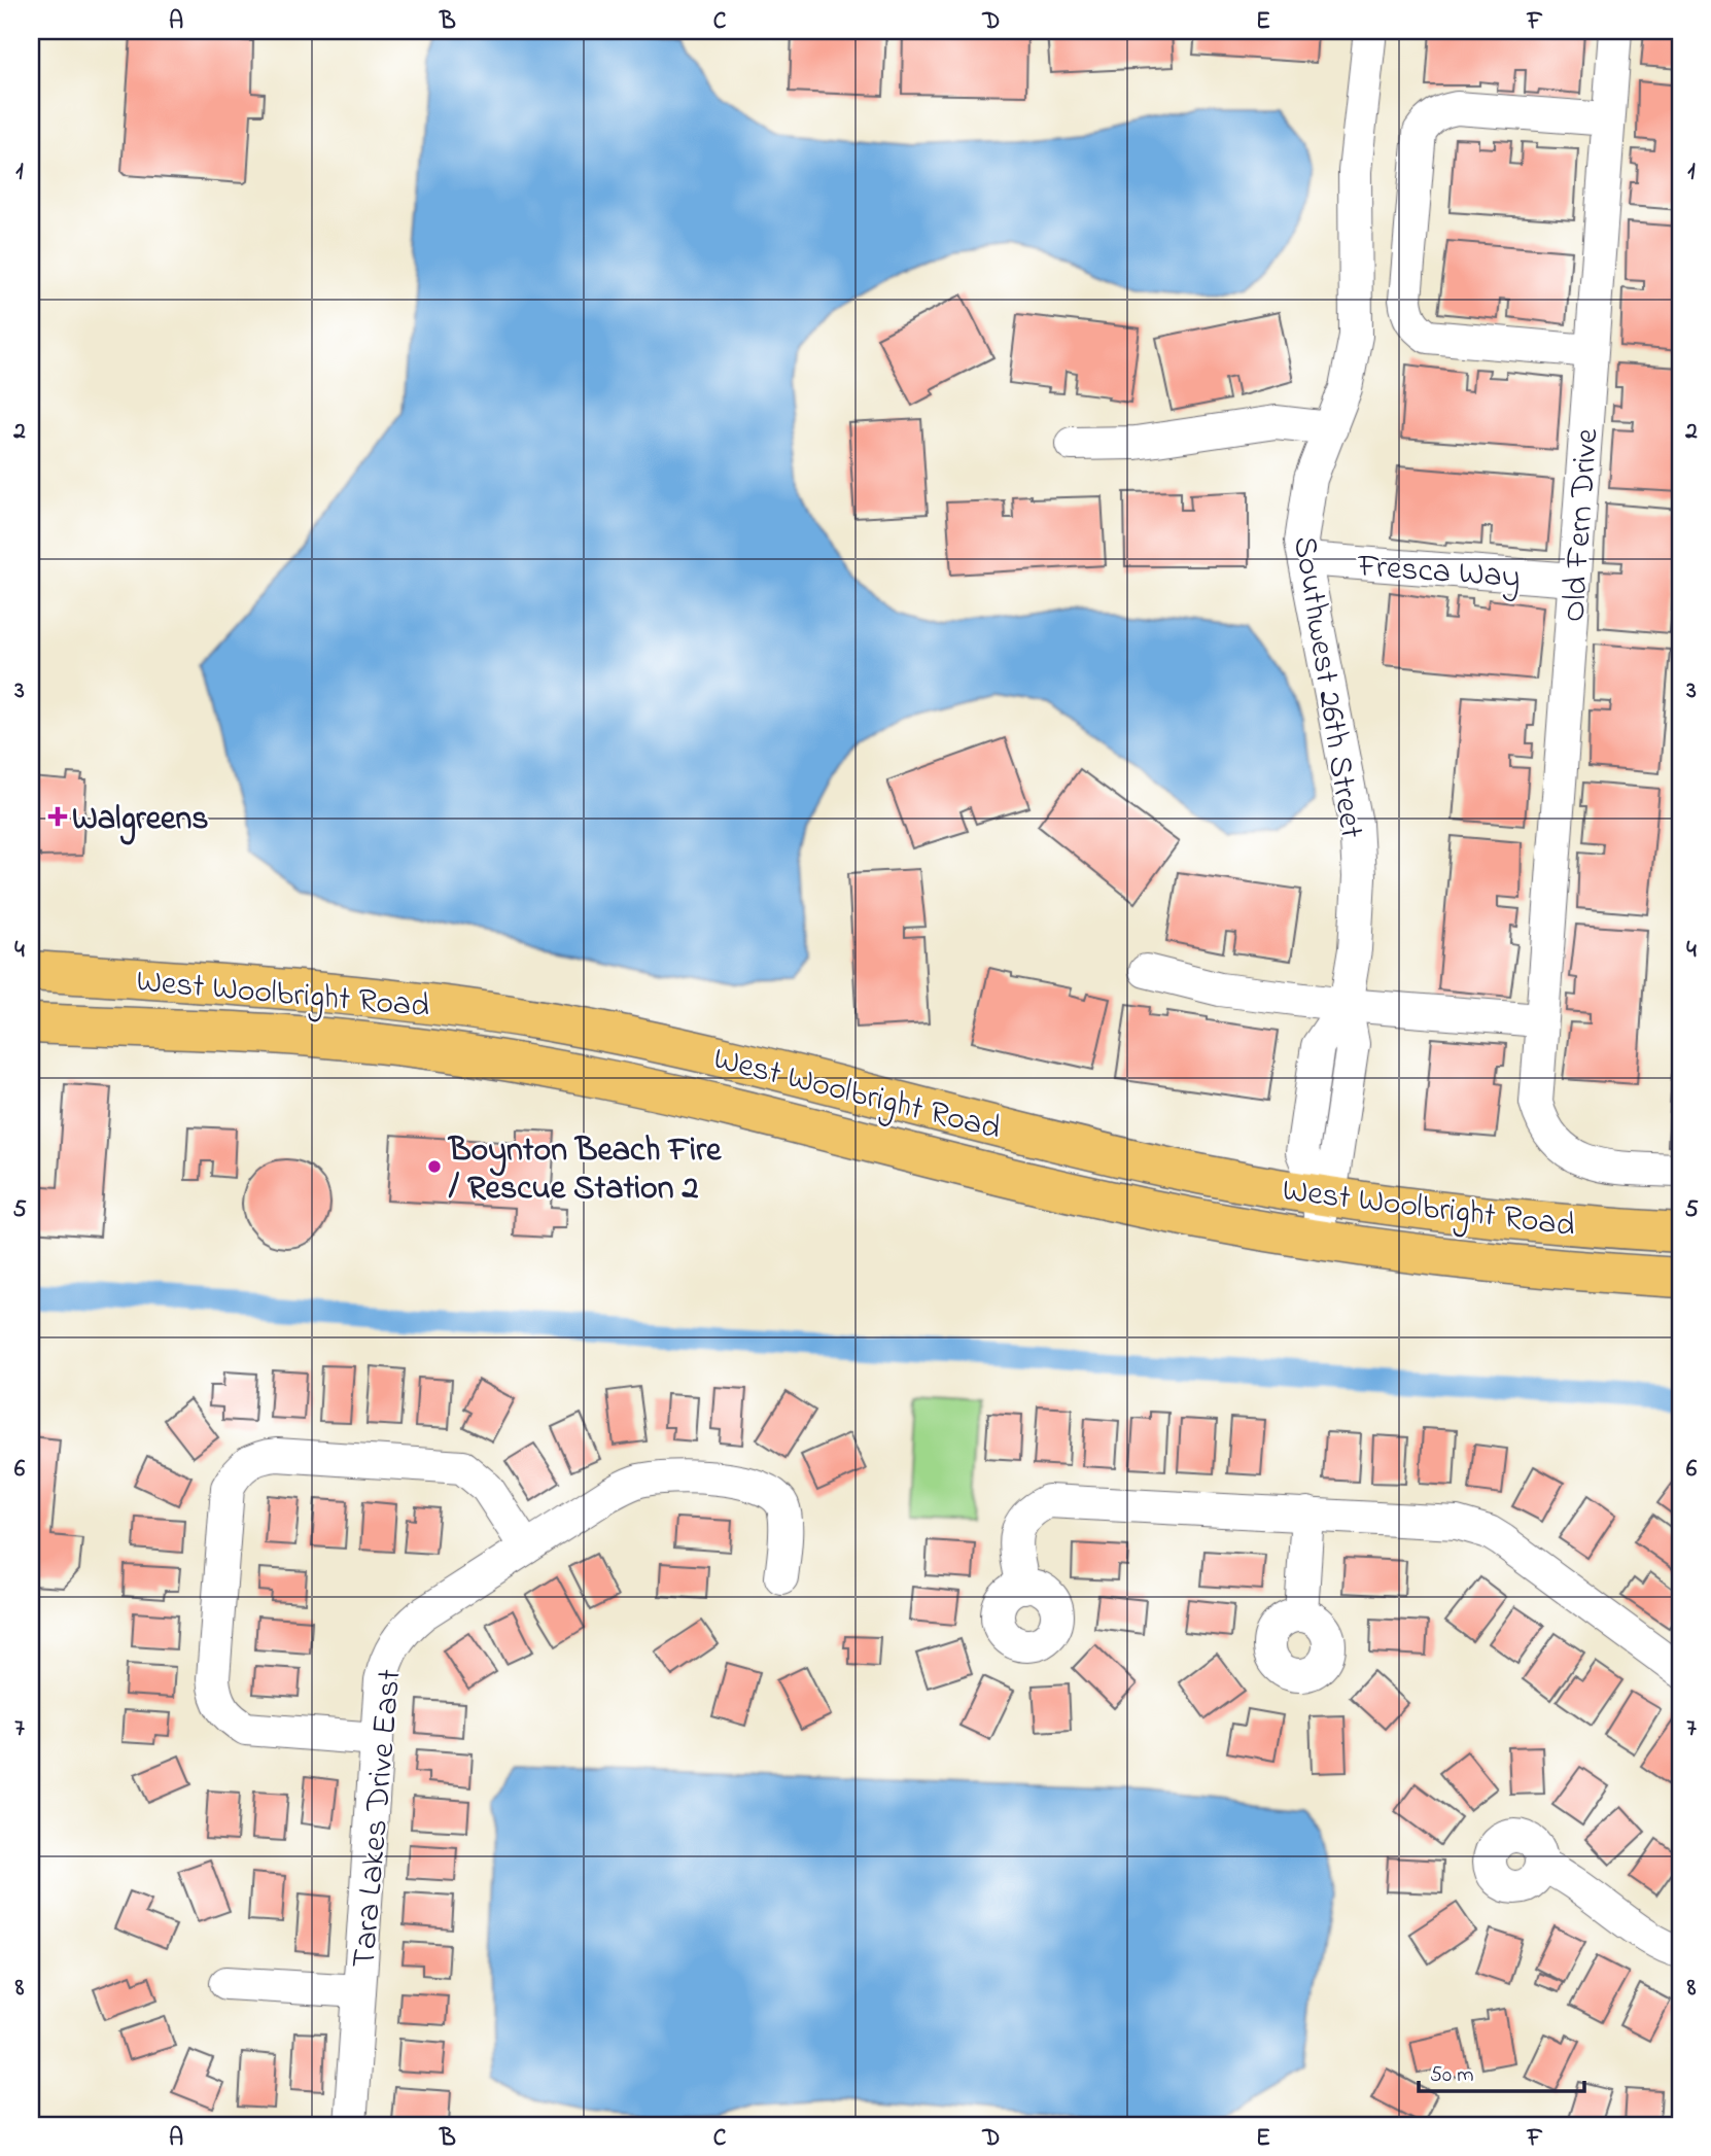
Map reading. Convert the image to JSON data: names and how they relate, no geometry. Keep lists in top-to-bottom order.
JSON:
{
  "streets": {
    "main road": ["West Woolbright Road"],
    "street": [
      "Old Fern Drive",
      "Fresca Way",
      "Southwest 26th Street",
      "Tara Lakes Drive East"
    ]
  },
  "crossings": [
    ["Old Fern Drive", "Fresca Way"],
    ["Fresca Way", "Southwest 26th Street"],
    ["Southwest 26th Street", "West Woolbright Road"]
  ],
  "places": {
    "health": ["Walgreens"],
    "other": ["Boynton Beach Fire / Rescue Station 2"]
  },
  "scale_bar": "50 m",
  "grid": {
    "columns": [
      "A",
      "B",
      "C",
      "D",
      "E",
      "F"
    ],
    "rows": [
      "1",
      "2",
      "3",
      "4",
      "5",
      "6",
      "7",
      "8"
    ]
  }
}
